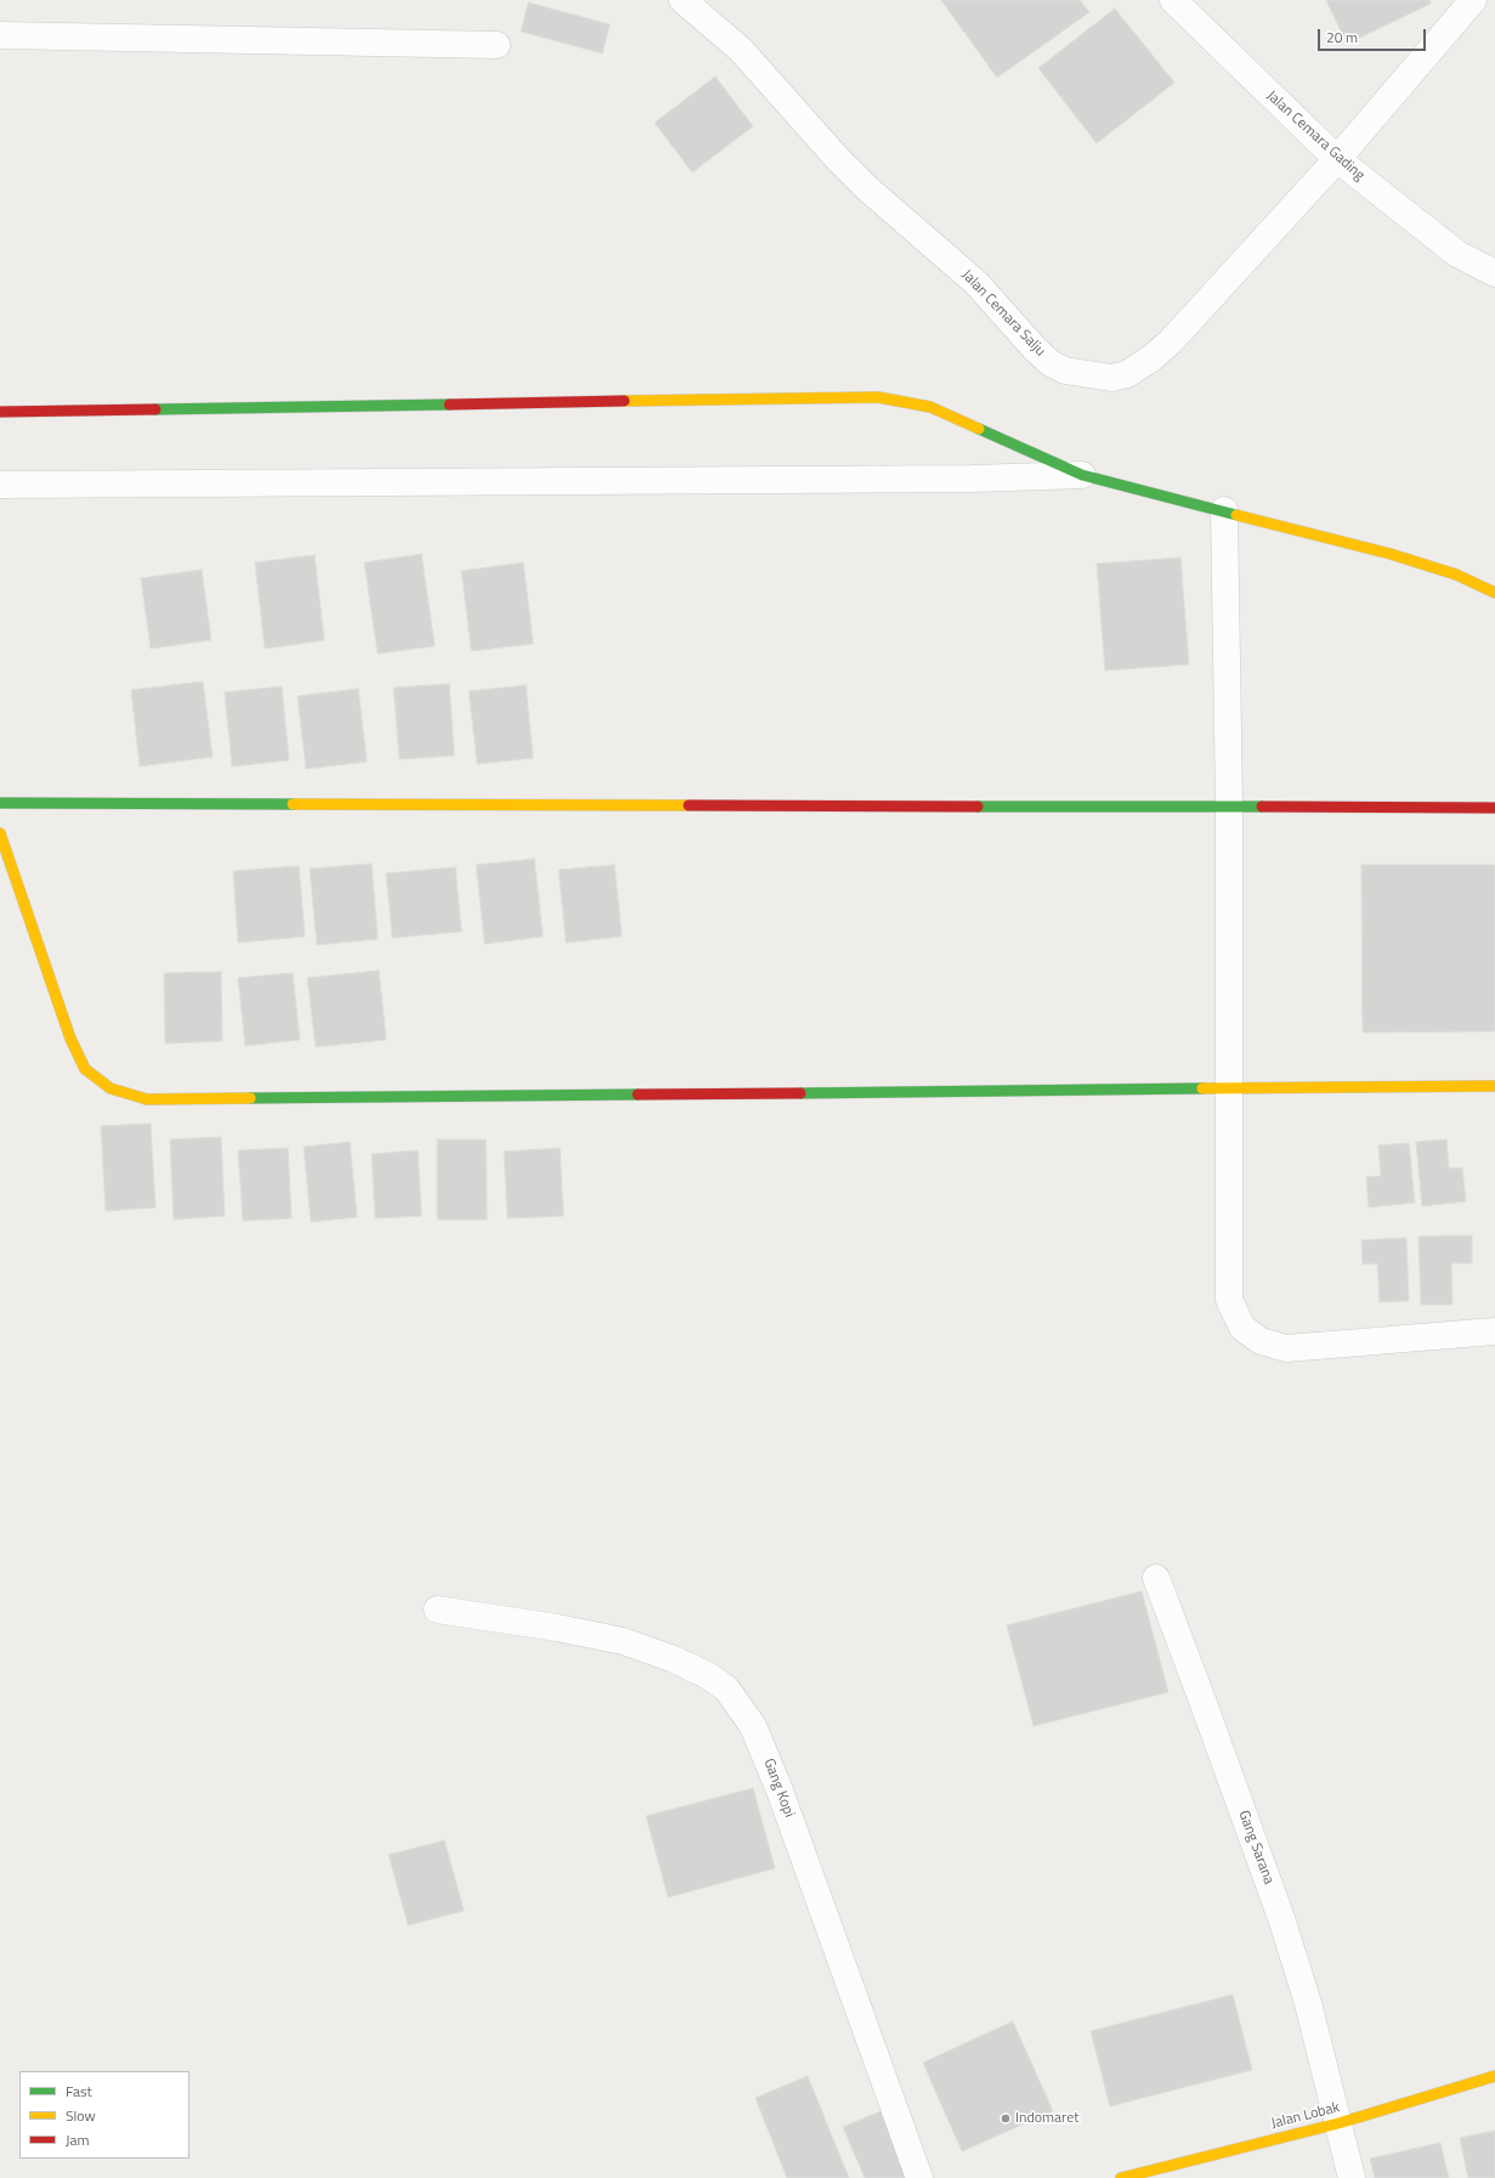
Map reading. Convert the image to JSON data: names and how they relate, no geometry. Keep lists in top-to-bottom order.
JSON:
{
  "streets": {
    "street": [
      "Jalan Cemara Gading",
      "Jalan Cemara Salju",
      "Gang Kopi",
      "Gang Sarana",
      "Jalan Lobak"
    ]
  },
  "crossings": [
    ["Jalan Cemara Gading", "Jalan Cemara Salju"],
    ["Gang Sarana", "Jalan Lobak"]
  ],
  "places": ["Indomaret"],
  "legend": ["Fast", "Slow", "Jam"],
  "scale_bar": "20 m"
}
